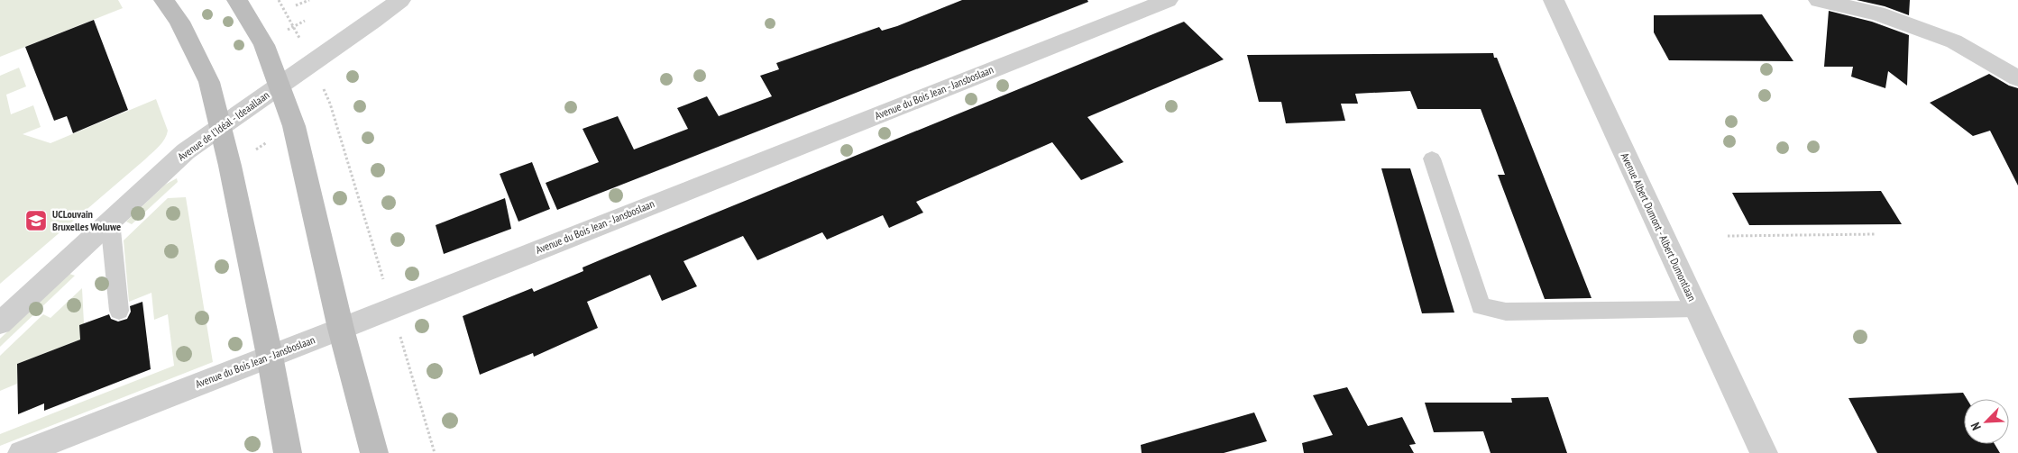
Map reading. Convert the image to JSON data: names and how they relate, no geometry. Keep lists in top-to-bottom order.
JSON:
{
  "streets": {
    "street": ["Avenue du Bois Jean - Jansboslaan", "Avenue de l'Idéal - Ideaallaan", "Avenue Albert Dumont - Albert Dumontlaan"]
  },
  "places": {
    "school or university": ["UCLouvain Bruxelles Woluwe"]
  },
  "north": "bottom left"
}
